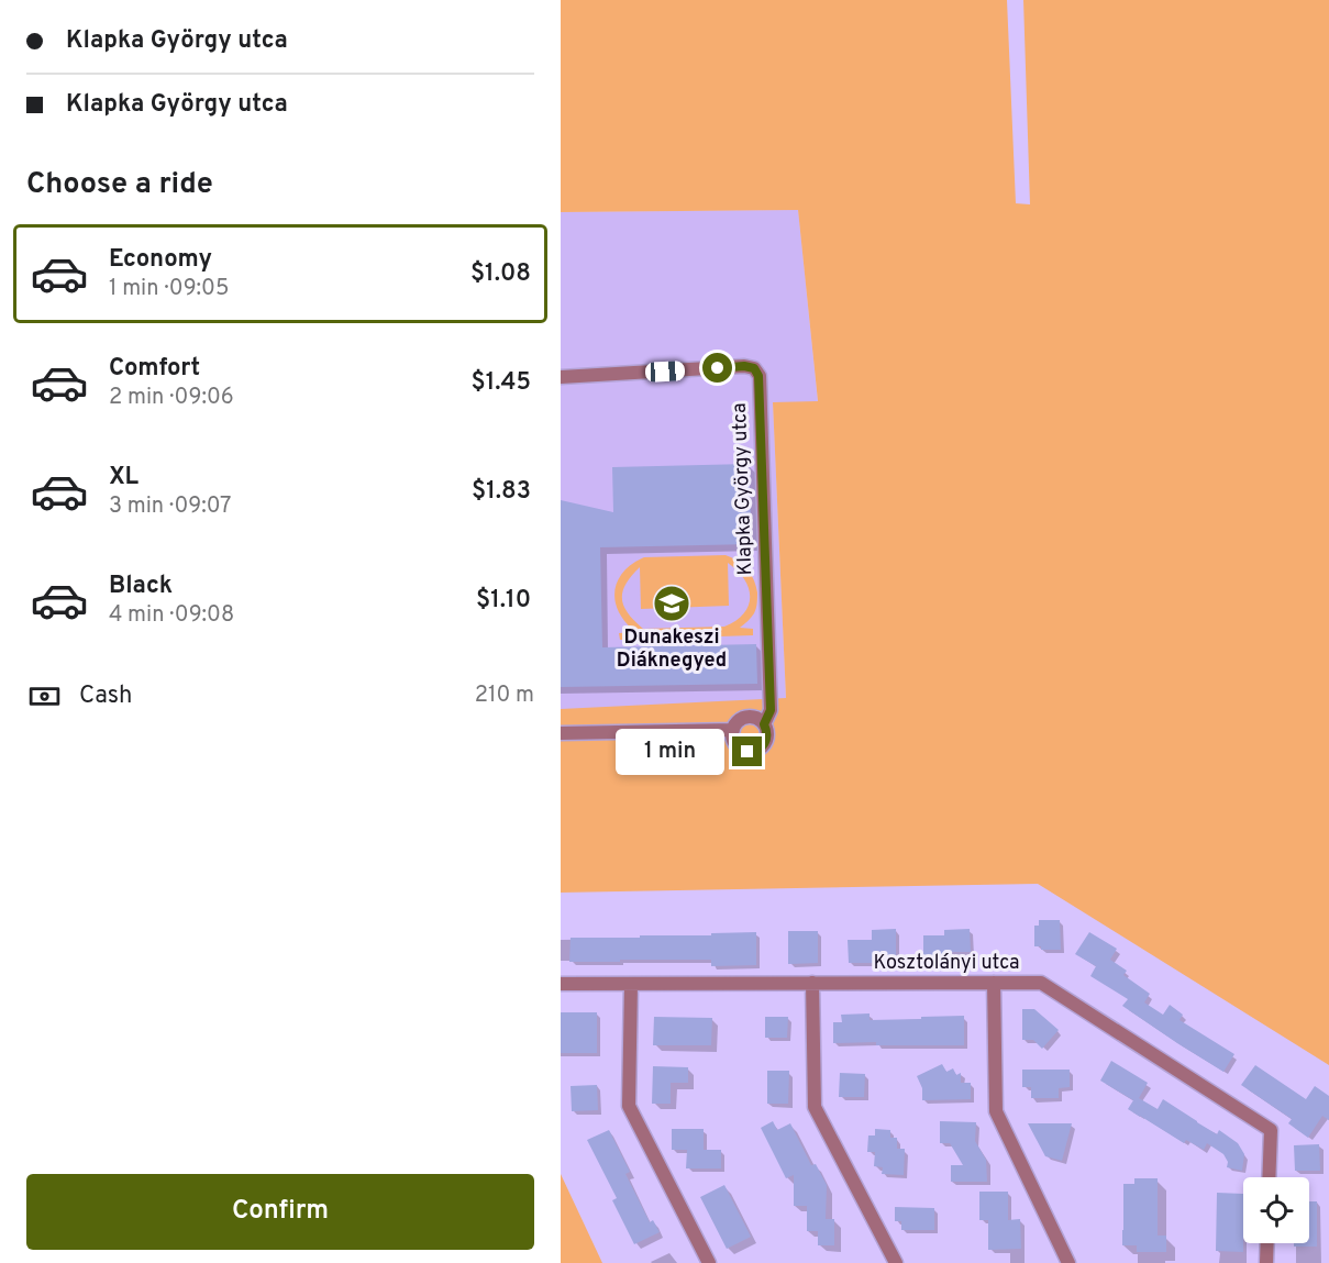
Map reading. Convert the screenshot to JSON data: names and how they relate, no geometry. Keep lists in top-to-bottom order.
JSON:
{
  "streets": {
    "street": ["Klapka György utca", "Kosztolányi utca"]
  },
  "places": {
    "school or university": ["Dunakeszi Diáknegyed"]
  },
  "page": {
    "banner": ["Klapka György utca", "Klapka György utca"],
    "heading": "Choose a ride",
    "list": [
      {
        "name": "Economy",
        "note": "1 min · 09:05",
        "value": "$1.08"
      },
      {
        "name": "Comfort",
        "note": "2 min · 09:06",
        "value": "$1.45"
      },
      {
        "name": "XL",
        "note": "3 min · 09:07",
        "value": "$1.83"
      },
      {
        "name": "Black",
        "note": "4 min · 09:08",
        "value": "$1.10"
      }
    ],
    "pay": ["Cash", "210 m"],
    "bubble": "1 min",
    "buttons": "Confirm"
  }
}
